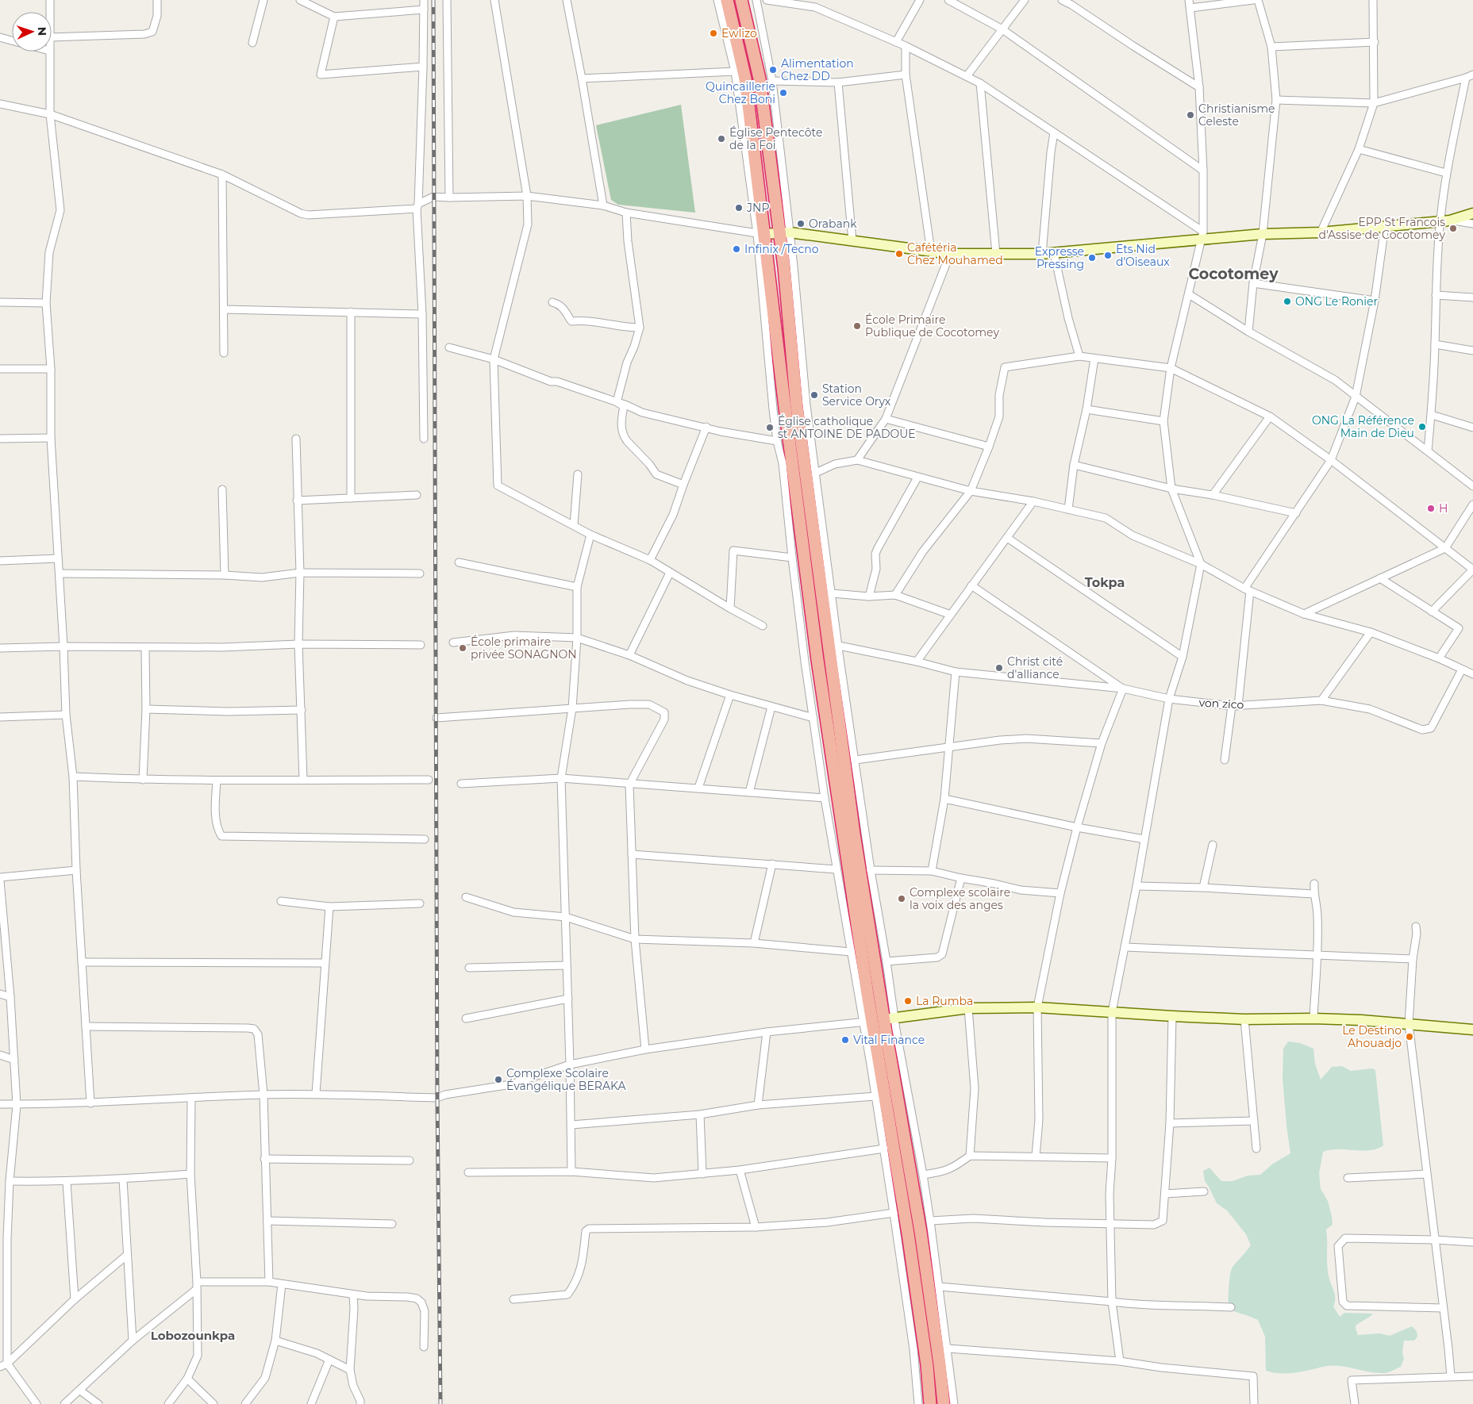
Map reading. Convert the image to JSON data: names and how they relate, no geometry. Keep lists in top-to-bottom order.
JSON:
{
  "streets": {
    "street": ["von zico"]
  },
  "districts": ["Cocotomey", "Tokpa", "Lobozounkpa"],
  "places": [
    "Ewlizo",
    "Alimentation Chez DD",
    "Quincaillerie Chez Boni",
    "Christianisme Celeste",
    "Église Pentecôte de la Foi",
    "JNP",
    "Orabank",
    "EPP St Francois d'Assise de Cocotomey",
    "Infinix /Tecno",
    "Cafétéria Chez Mouhamed",
    "Ets Nid d'Oiseaux",
    "Expresse Pressing",
    "ONG Le Ronier",
    "École Primaire Publique de Cocotomey",
    "Station Service Oryx",
    "ONG La Référence Main de Dieu",
    "Église catholique st ANTOINE DE PADOUE",
    "H",
    "École primaire privée SONAGNON",
    "Christ cité d'alliance",
    "Complexe scolaire la voix des anges",
    "La Rumba",
    "Le Destino Ahouadjo",
    "Vital Finance",
    "Complexe Scolaire Évangélique BERAKA"
  ],
  "north": "right"
}
